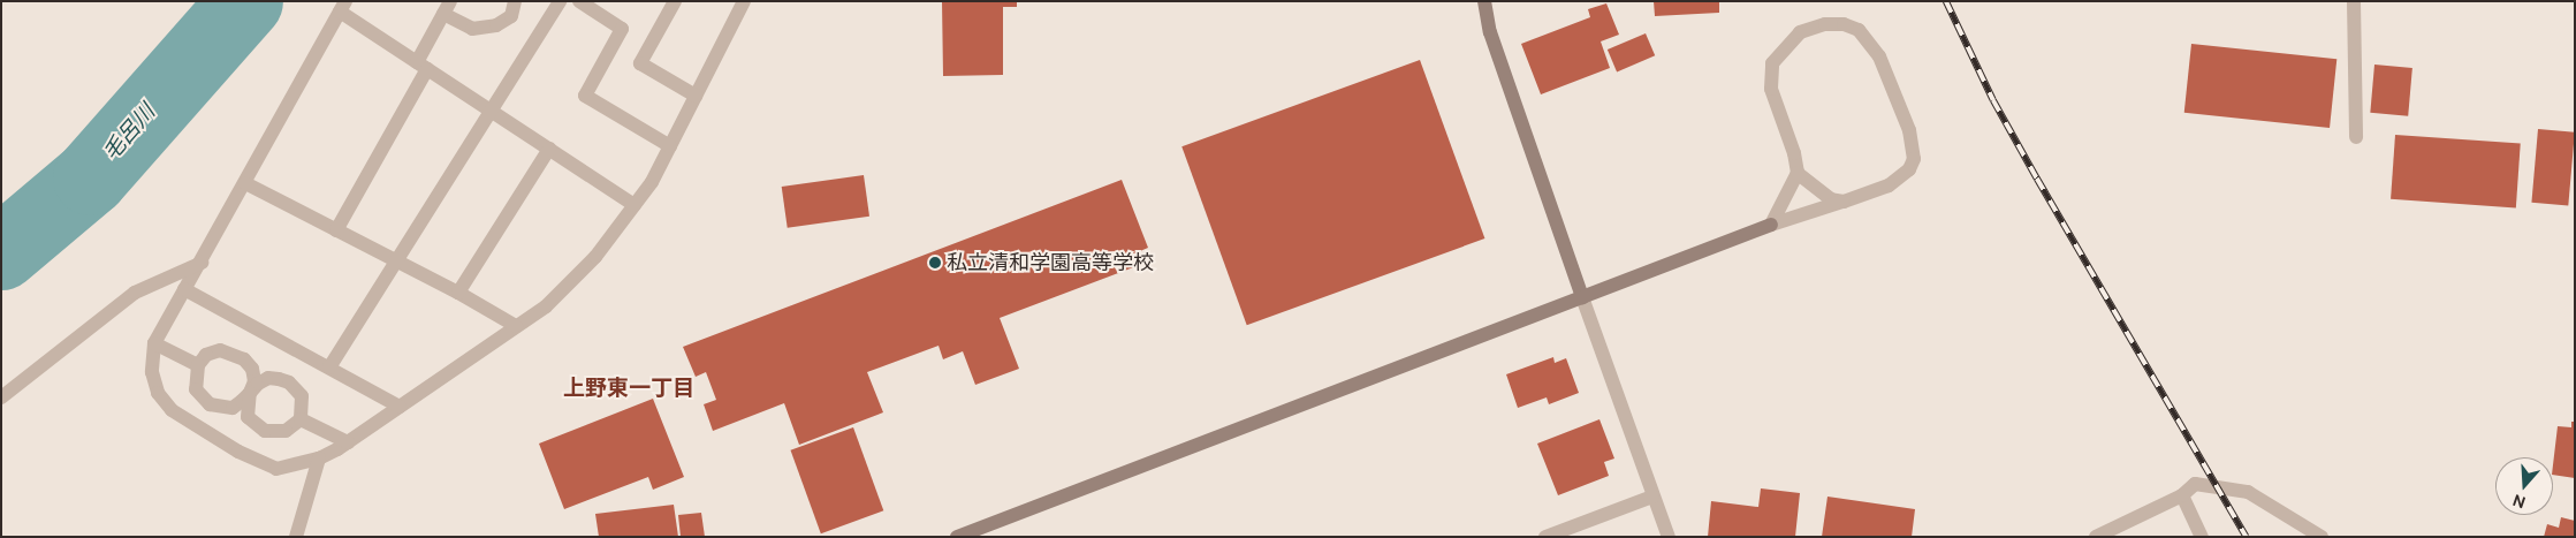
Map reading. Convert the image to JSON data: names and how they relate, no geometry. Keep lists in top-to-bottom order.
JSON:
{
  "districts": ["上野東一丁目"],
  "water": ["毛呂川"],
  "places": ["私立清和学園高等学校"],
  "north": "bottom"
}
